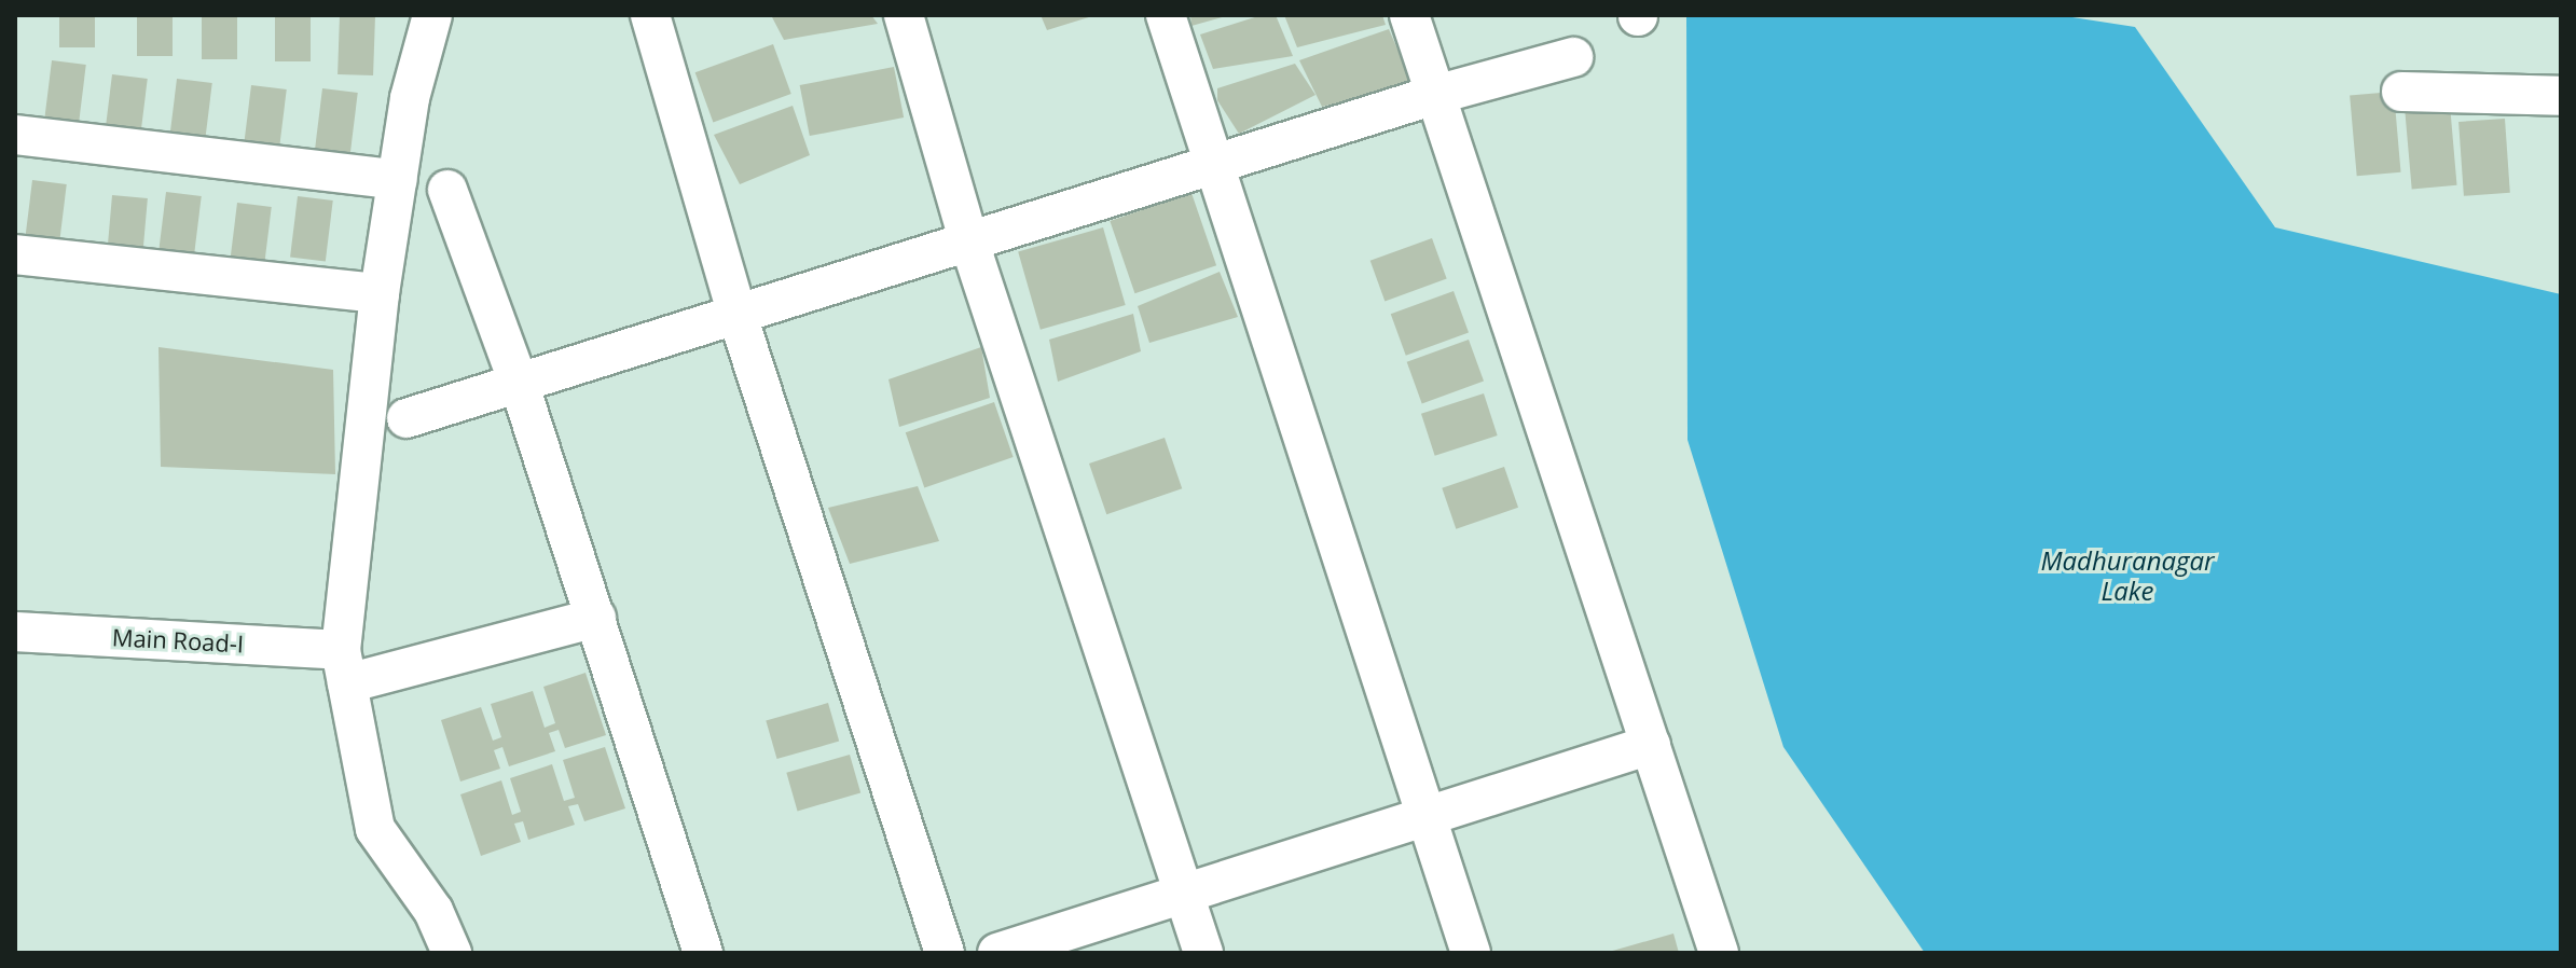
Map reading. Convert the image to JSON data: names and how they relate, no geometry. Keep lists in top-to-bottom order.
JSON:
{
  "streets": {
    "street": ["Main Road-I"]
  },
  "water": ["Madhuranagar Lake"]
}
